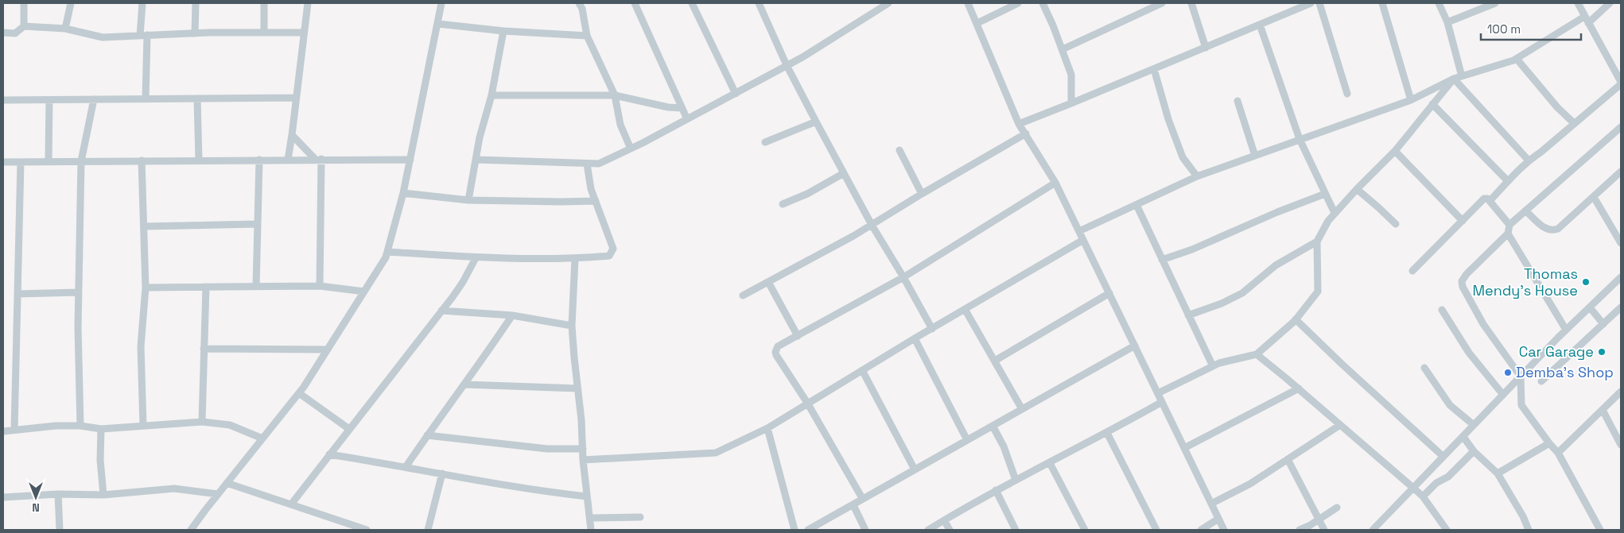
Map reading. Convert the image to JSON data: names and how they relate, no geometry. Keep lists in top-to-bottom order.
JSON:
{
  "places": ["Thomas Mendy's House", "Car Garage", "Demba's Shop"],
  "scale_bar": "100 m",
  "north": "bottom"
}
